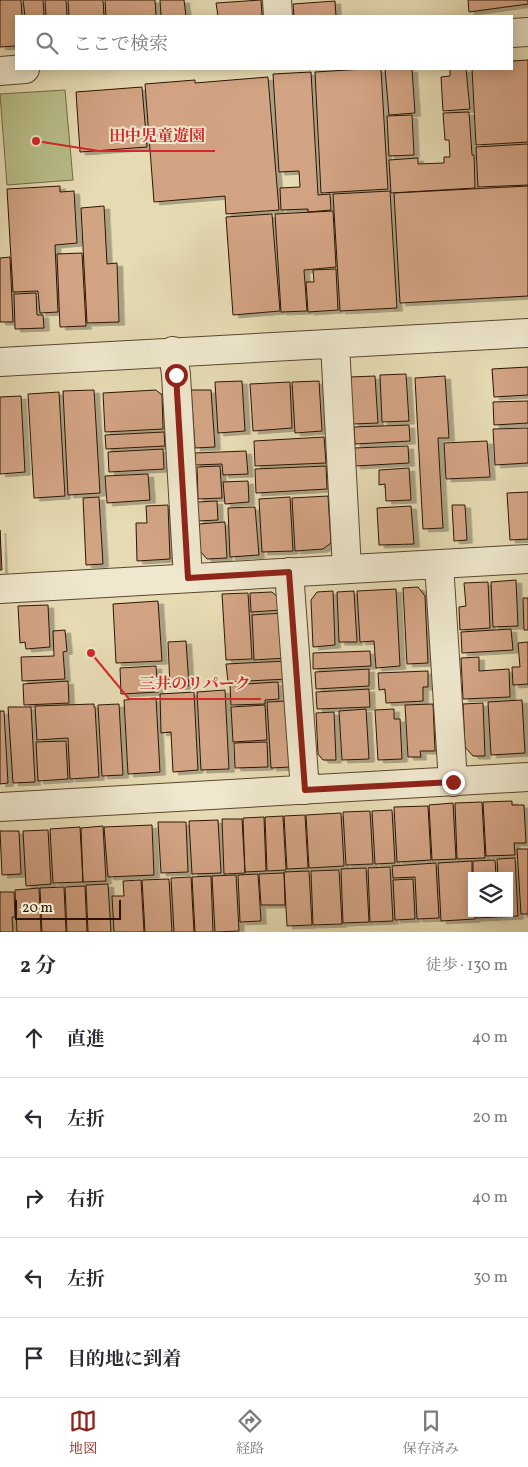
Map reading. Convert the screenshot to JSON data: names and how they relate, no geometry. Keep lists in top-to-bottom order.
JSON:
{
  "places": ["田中児童遊園", "三井のリパーク"],
  "scale_bar": "20 m",
  "page": {
    "search": "ここで検索",
    "scale": "20 m",
    "heading": ["2 分", "徒歩 · 130 m"],
    "list": [
      ["直進", "40 m"],
      ["左折", "20 m"],
      ["右折", "40 m"],
      ["左折", "30 m"],
      "目的地に到着"
    ],
    "nav": ["地図", "経路", "保存済み"]
  }
}
